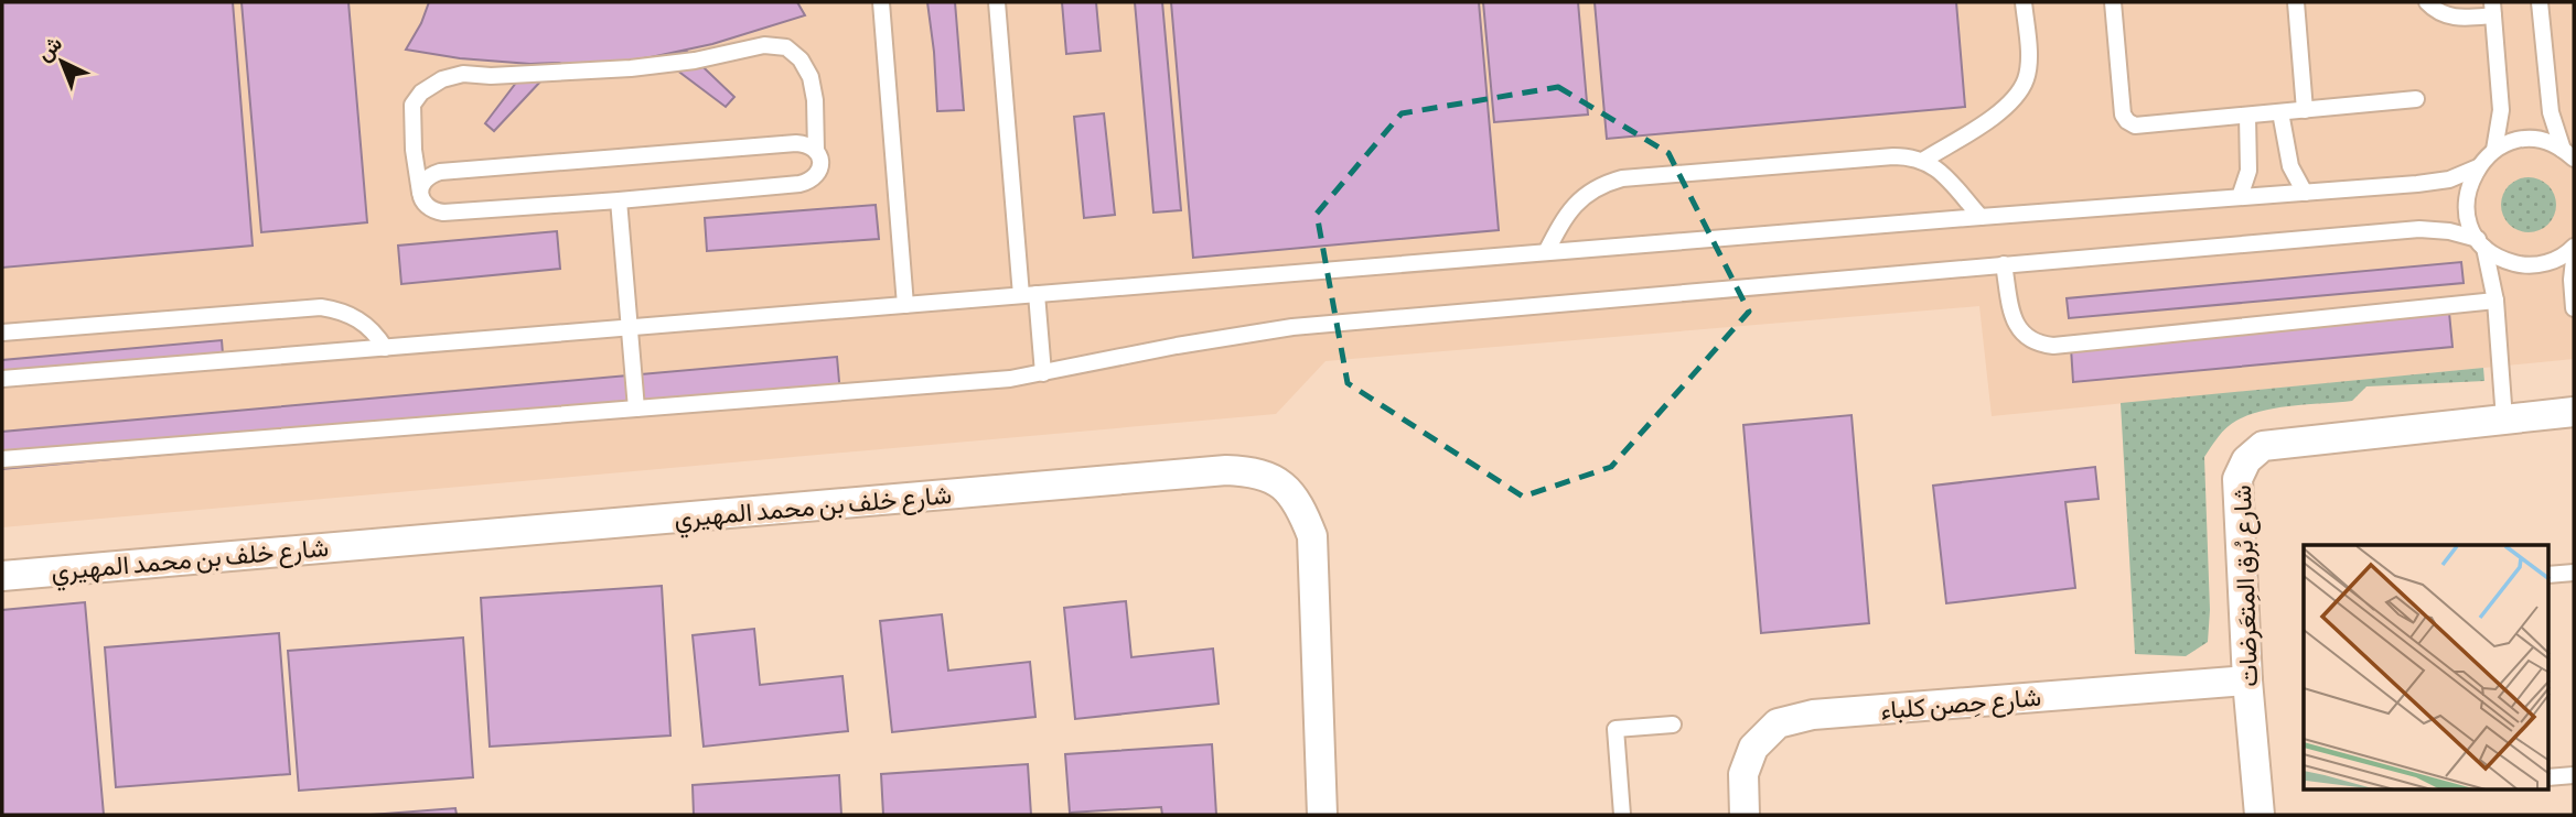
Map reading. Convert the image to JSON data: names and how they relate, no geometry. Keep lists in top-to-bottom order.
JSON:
{
  "streets": {
    "street": ["شارع خلف بن محمد المهيري", "شارع بُرق المِتعَرضات", "شارع حِصن كلباء"]
  },
  "crossings": [
    ["شارع بُرق المِتعَرضات", "شارع حِصن كلباء"]
  ],
  "north": "top left"
}
